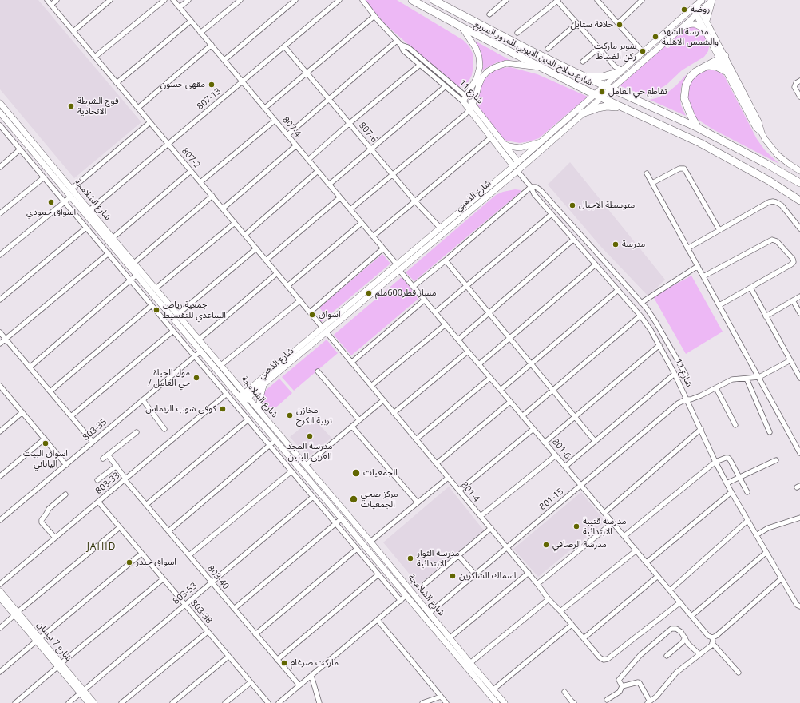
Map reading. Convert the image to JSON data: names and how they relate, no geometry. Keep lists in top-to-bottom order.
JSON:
{
  "streets": {
    "main road": ["شارع صلاح الدين الايوبي للمرور السريع"],
    "street": [
      "شارع 11",
      "807-13",
      "807-4",
      "807-6",
      "807-2",
      "شارع الذهبي",
      "شارع الشلامجة",
      "803-35",
      "801-6",
      "803-33",
      "801-4",
      "801-15",
      "803-40",
      "803-53",
      "803-38",
      "شارع 7 نيسان"
    ]
  },
  "crossings": [
    ["شارع صلاح الدين الايوبي للمرور السريع", "شارع الذهبي"],
    ["شارع 11", "شارع الذهبي"],
    ["شارع 11", "801-15"],
    ["807-13", "807-4"],
    ["807-13", "807-6"],
    ["807-13", "807-2"],
    ["807-13", "شارع الشلامجة"],
    ["807-4", "شارع الذهبي"],
    ["807-4", "801-6"],
    ["807-6", "شارع الذهبي"],
    ["807-2", "شارع الذهبي"],
    ["شارع الذهبي", "شارع الشلامجة"],
    ["شارع الذهبي", "801-6"],
    ["شارع الذهبي", "801-4"],
    ["شارع الشلامجة", "803-35"],
    ["شارع الشلامجة", "801-15"],
    ["801-6", "801-4"],
    ["801-6", "801-15"],
    ["803-33", "803-40"],
    ["803-33", "803-38"],
    ["801-4", "801-15"],
    ["803-40", "803-53"],
    ["803-53", "803-38"],
    ["803-53", "شارع 7 نيسان"]
  ],
  "districts": ["JAHID"],
  "places": [
    "روضة",
    "حلاقة ستايل",
    "مدرسة الشهد والشمس الاهلية",
    "سوبر ماركت ركن الضباط",
    "مقهى حسون",
    "تقاطع حي العامل",
    "فوج الشرطة الاتحادية",
    "اسواق حمودي",
    "متوسطة الاجيال",
    "مدرسة",
    "مسار قطر600ملم",
    "جمعية رياض الساعدي للتقسيط",
    "اسواق",
    "مول الحياة / حي العامل",
    "كوفي شوب الريماس",
    "مخازن تربية الكرخ",
    "مدرسة المجد العربي للبنين",
    "اسواق البيت الياباني",
    "الجمعيات",
    "مركز صحي الجمعيات",
    "مدرسة قتيبة الابتدائية",
    "مدرسة الرصافي",
    "مدرسة الثوار الابتدائية",
    "اسواق حيدر",
    "اسماك الشاكرين",
    "ماركت ضرغام"
  ]
}
